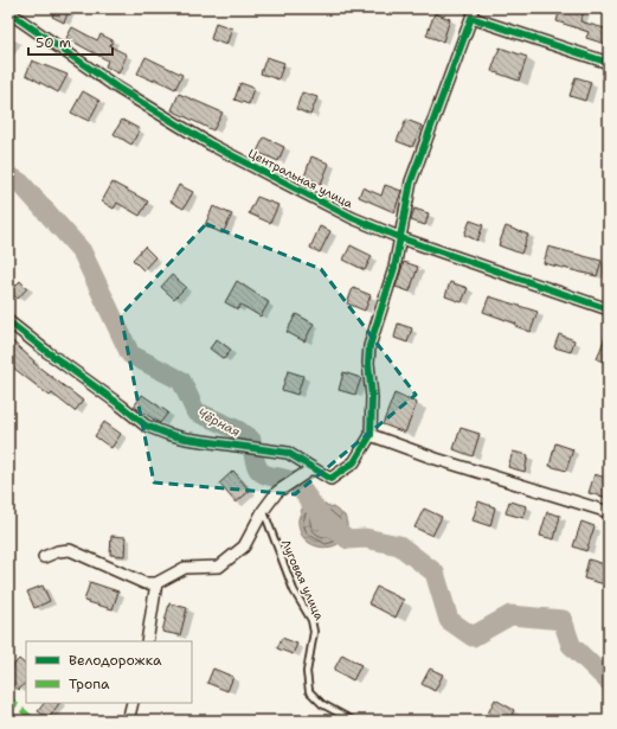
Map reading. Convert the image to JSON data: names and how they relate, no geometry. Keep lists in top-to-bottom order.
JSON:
{
  "streets": {
    "street": ["Центральная улица"],
    "lane": ["Луговая улица"]
  },
  "water": ["Чёрная"],
  "legend": ["Велодорожка", "Тропа"],
  "scale_bar": "50 m"
}
